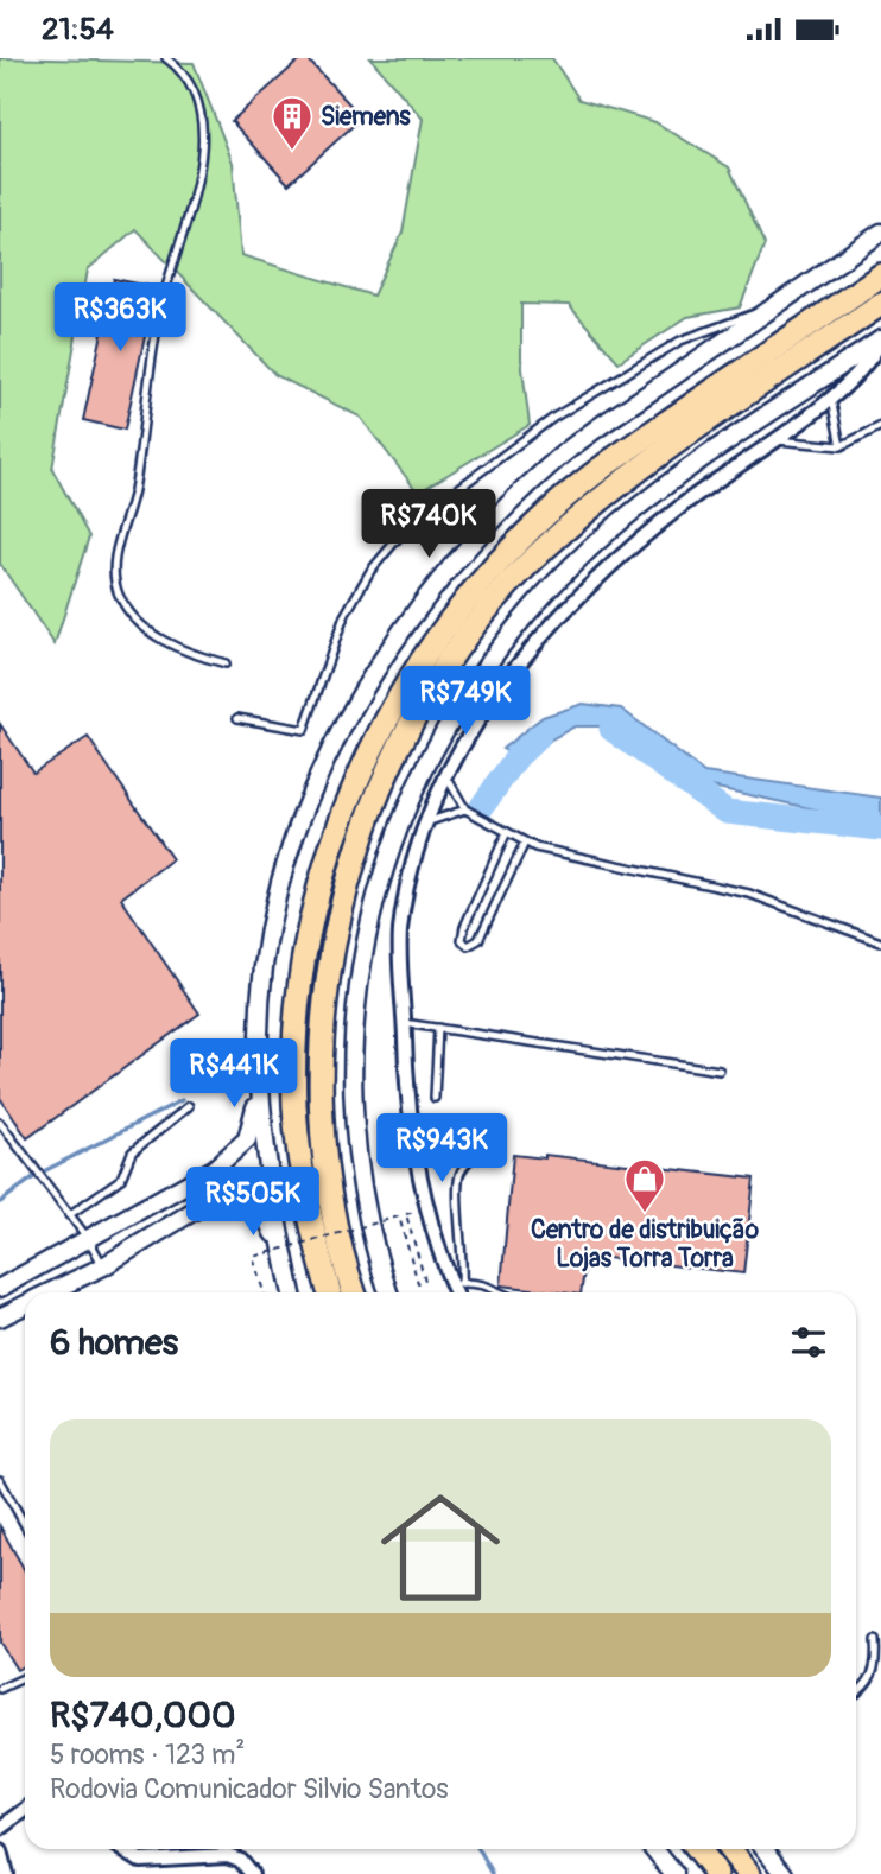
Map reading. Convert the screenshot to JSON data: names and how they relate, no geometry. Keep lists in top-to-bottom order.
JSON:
{
  "places": {
    "building": ["Siemens"],
    "shop": ["Centro de distribuição Lojas Torra Torra"]
  },
  "page": {
    "status": "21:54",
    "price": [
      "R$363K",
      "R$740K",
      "R$749K",
      "R$441K",
      "R$943K",
      "R$505K"
    ],
    "heading": "6 homes",
    "list": [
      {
        "name": "R$740,000",
        "note": "5 rooms · 123 m² · Rodovia Comunicador Silvio Santos"
      }
    ]
  }
}
